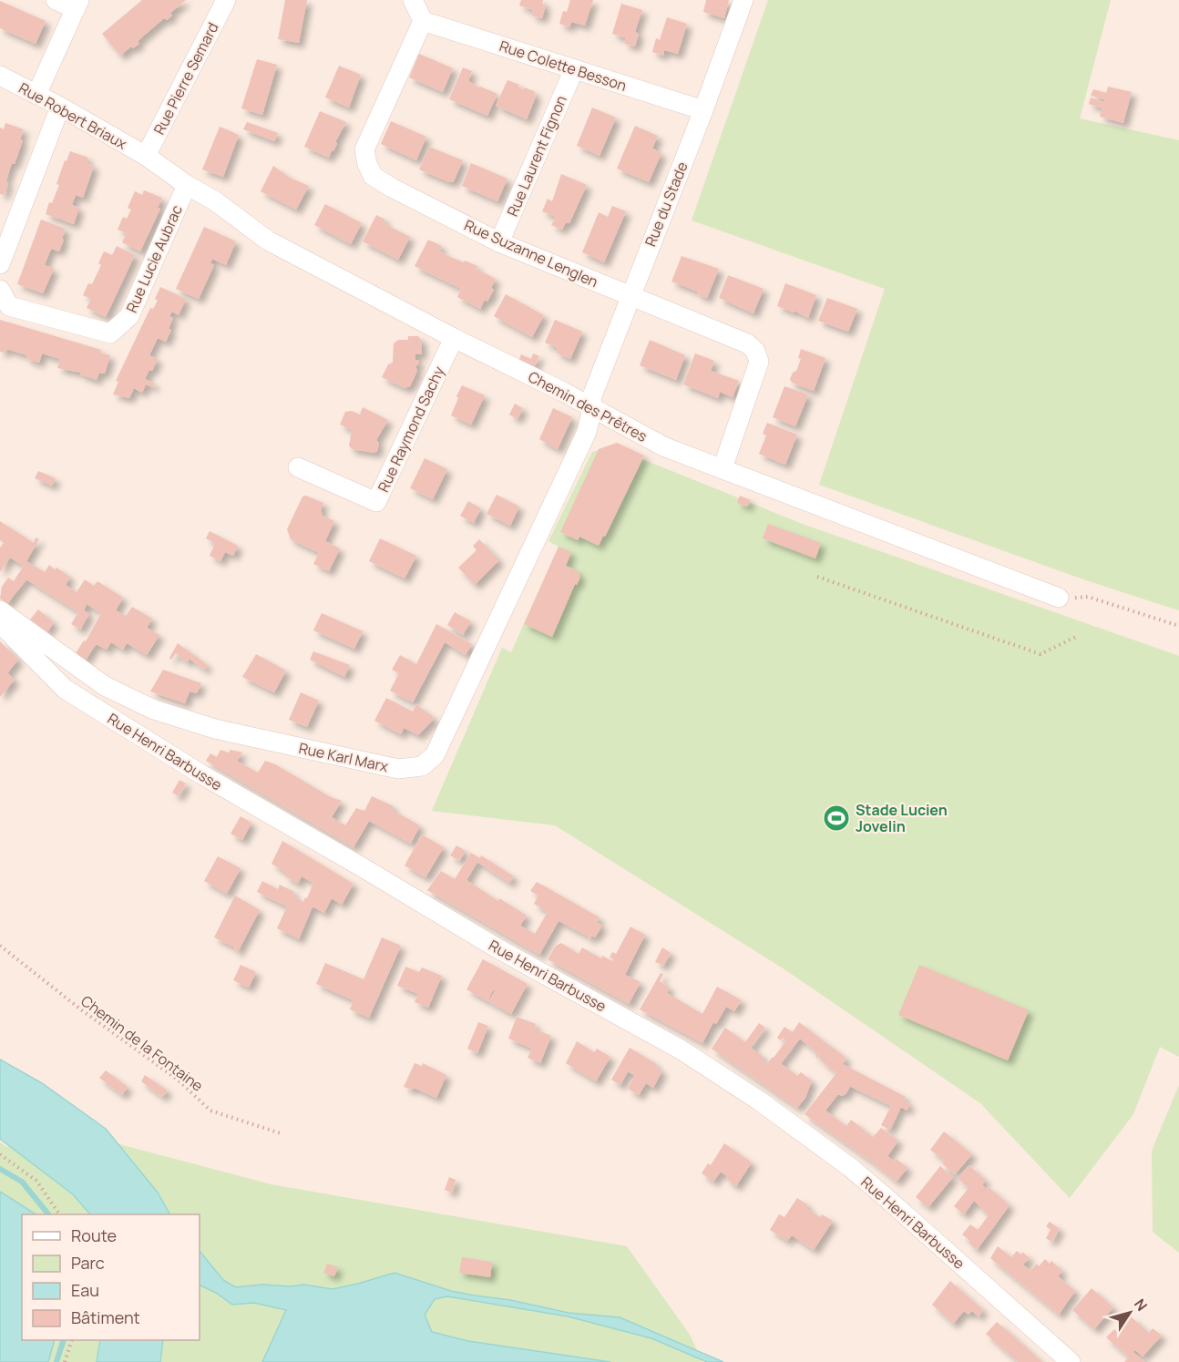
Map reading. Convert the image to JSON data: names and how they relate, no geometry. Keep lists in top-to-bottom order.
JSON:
{
  "streets": {
    "street": [
      "Rue Colette Besson",
      "Rue Pierre Semard",
      "Rue Robert Briaux",
      "Rue Laurent Fignon",
      "Rue du Stade",
      "Rue Suzanne Lenglen",
      "Rue Lucie Aubrac",
      "Chemin des Prêtres",
      "Rue Raymond Sachy",
      "Rue Henri Barbusse",
      "Rue Karl Marx"
    ],
    "path": ["Chemin de la Fontaine"]
  },
  "crossings": [
    ["Rue Colette Besson", "Rue Laurent Fignon"],
    ["Rue Colette Besson", "Rue du Stade"],
    ["Rue Colette Besson", "Rue Suzanne Lenglen"],
    ["Rue Pierre Semard", "Rue Robert Briaux"],
    ["Rue Pierre Semard", "Chemin des Prêtres"],
    ["Rue Robert Briaux", "Chemin des Prêtres"],
    ["Rue Laurent Fignon", "Rue Suzanne Lenglen"],
    ["Rue du Stade", "Rue Suzanne Lenglen"],
    ["Rue du Stade", "Chemin des Prêtres"],
    ["Rue du Stade", "Rue Karl Marx"],
    ["Rue Suzanne Lenglen", "Chemin des Prêtres"],
    ["Rue Lucie Aubrac", "Chemin des Prêtres"],
    ["Chemin des Prêtres", "Rue Raymond Sachy"],
    ["Chemin des Prêtres", "Rue Karl Marx"]
  ],
  "places": {
    "sports": ["Stade Lucien Jovelin"]
  },
  "legend": [
    "Route",
    "Parc",
    "Eau",
    "Bâtiment"
  ],
  "north": "top right"
}
